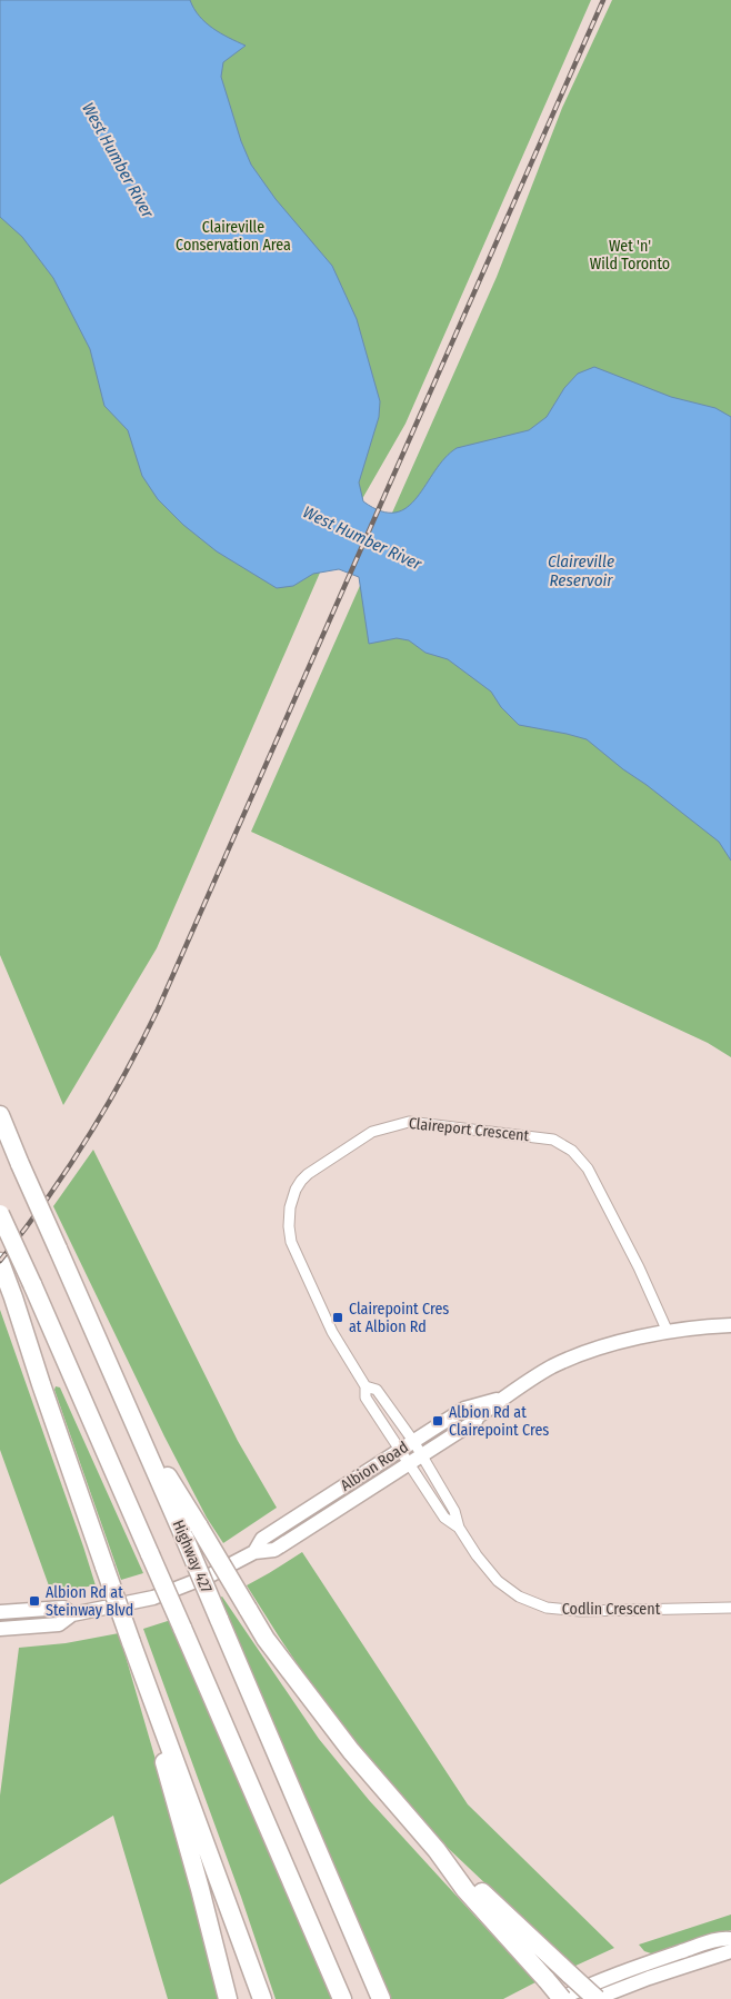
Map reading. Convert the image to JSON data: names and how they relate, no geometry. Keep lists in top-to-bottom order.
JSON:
{
  "streets": {
    "highway": ["Highway 427"],
    "main road": ["Albion Road"],
    "street": ["Claireport Crescent", "Codlin Crescent"]
  },
  "crossings": [
    ["Claireport Crescent", "Albion Road"],
    ["Claireport Crescent", "Codlin Crescent"],
    ["Albion Road", "Codlin Crescent"]
  ],
  "water": ["West Humber River", "Claireville Reservoir"],
  "parks": ["Claireville Conservation Area", "Wet 'n' Wild Toronto"],
  "places": {
    "transit": ["Clairepoint Cres at Albion Rd", "Albion Rd at Clairepoint Cres", "Albion Rd at Steinway Blvd"]
  }
}
